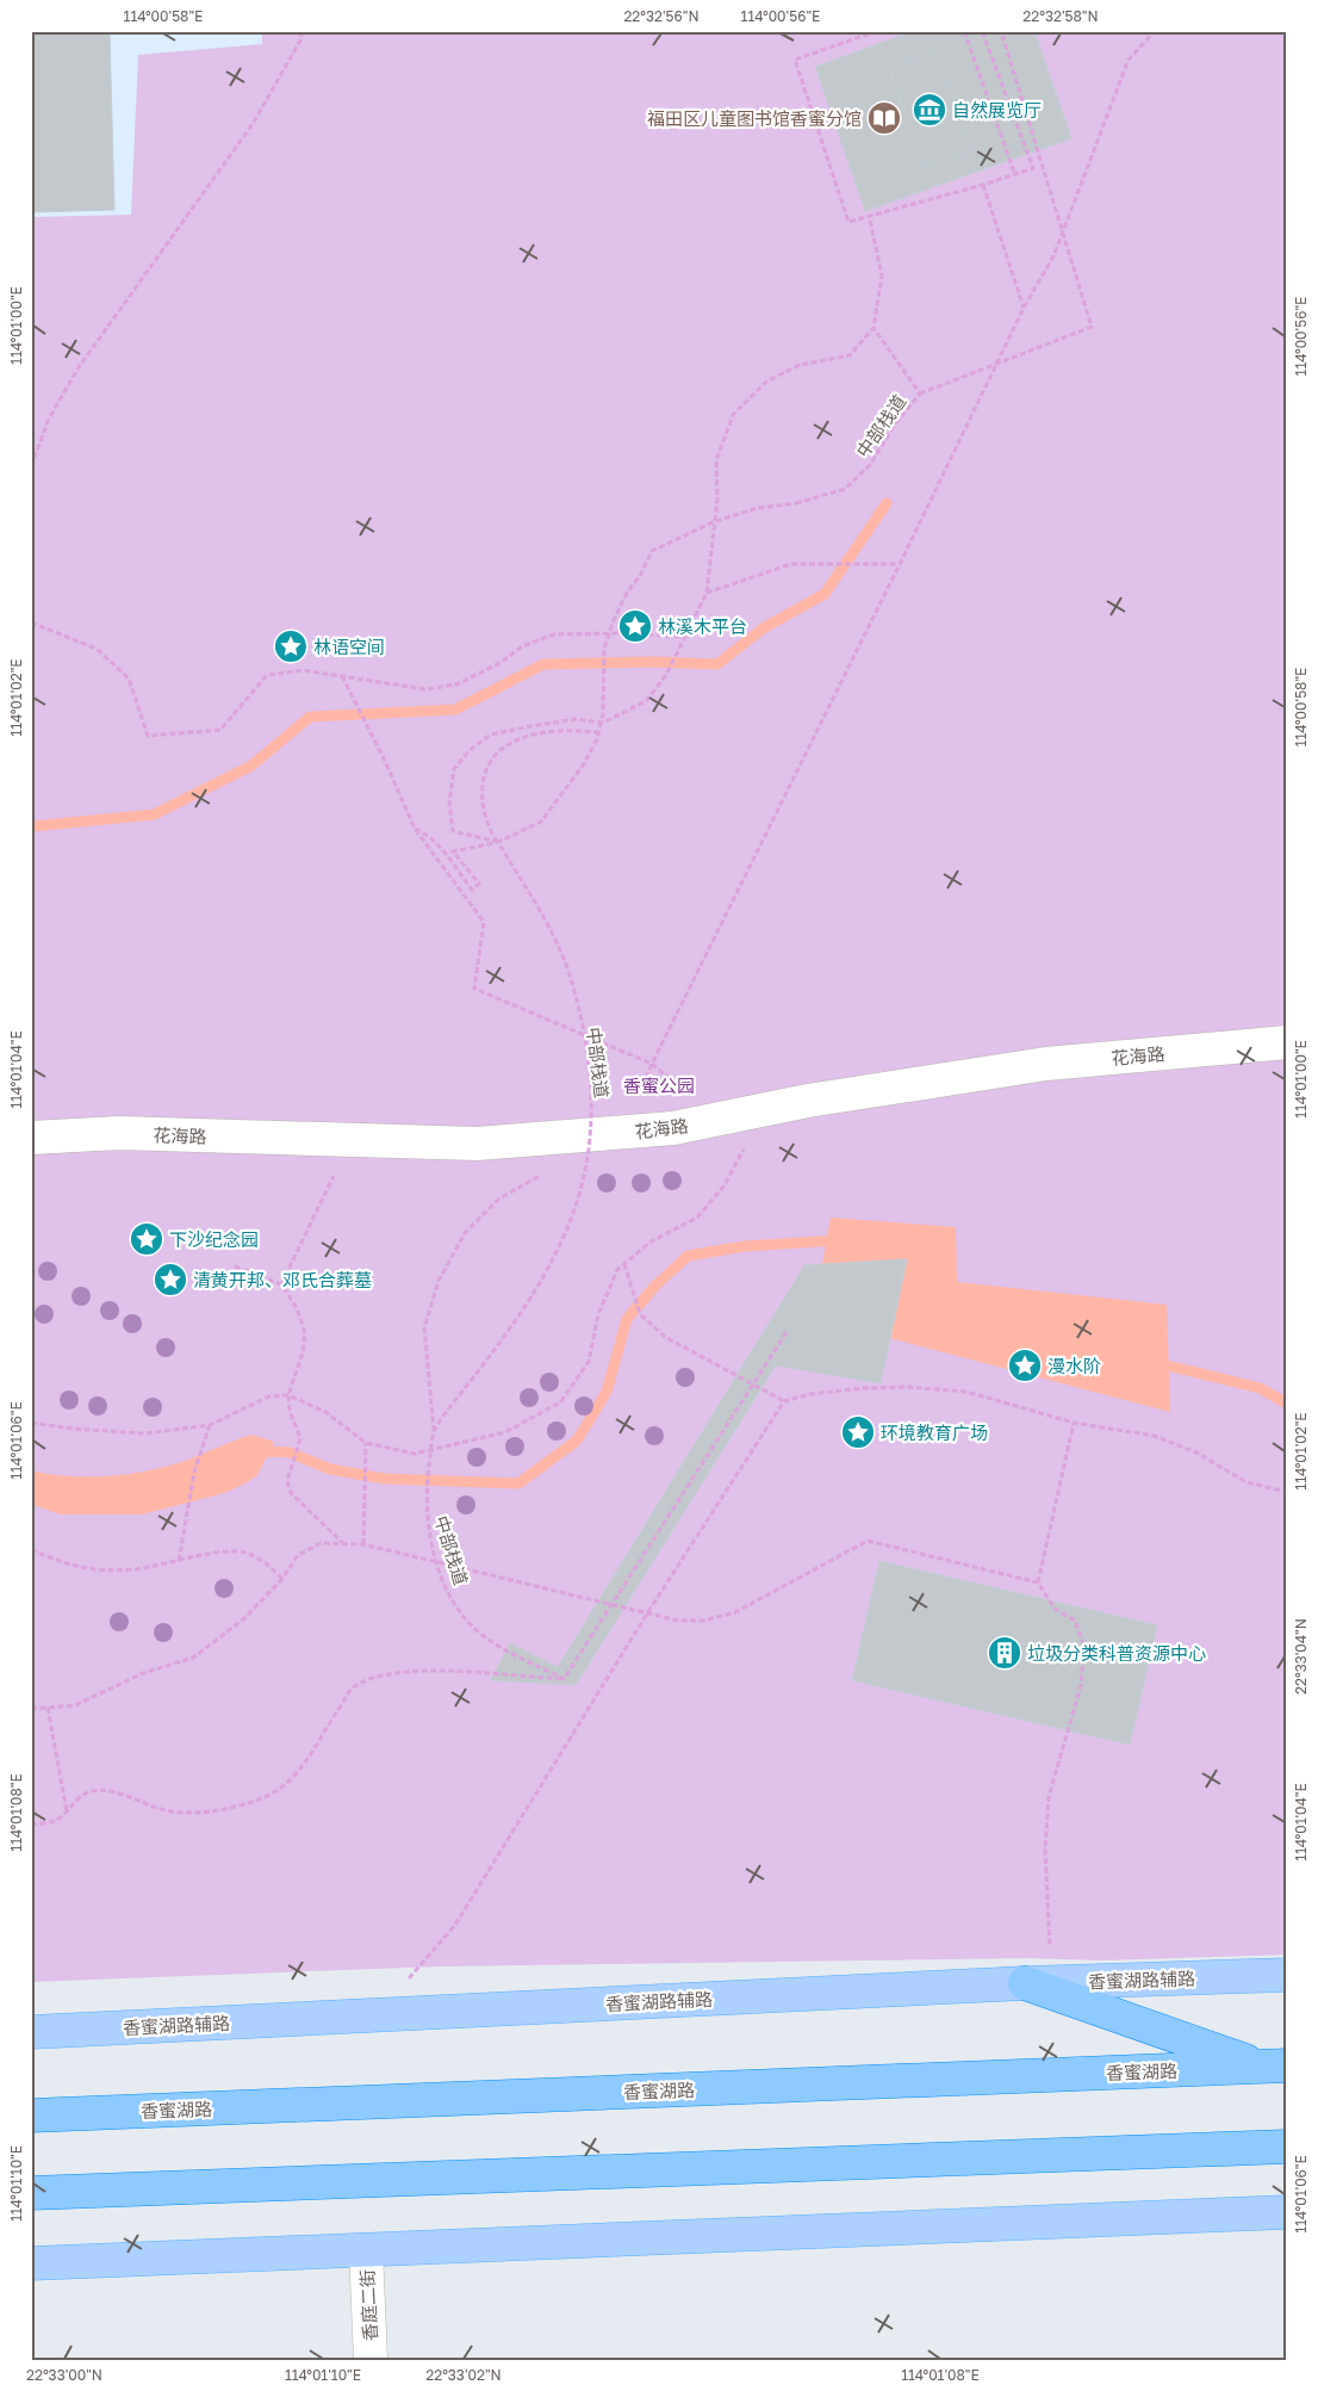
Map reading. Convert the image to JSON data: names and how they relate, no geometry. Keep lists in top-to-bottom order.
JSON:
{
  "streets": {
    "highway": ["香蜜湖路"],
    "main road": ["香蜜湖路辅路"],
    "street": ["花海路", "香庭二街"],
    "path": ["中部栈道"]
  },
  "parks": ["香蜜公园"],
  "places": {
    "museum": ["自然展览厅"],
    "library": ["福田区儿童图书馆香蜜分馆"],
    "place": [
      "林溪木平台",
      "林语空间",
      "下沙纪念园",
      "清黄开邦、邓氏合葬墓",
      "漫水阶",
      "环境教育广场"
    ],
    "building": ["垃圾分类科普资源中心"]
  },
  "coordinates": [
    "114°00'58\"E",
    "22°32'56\"N",
    "114°00'56\"E",
    "22°32'58\"N",
    "114°01'00\"E",
    "114°01'02\"E",
    "114°01'04\"E",
    "114°01'06\"E",
    "22°33'04\"N",
    "114°01'08\"E",
    "114°01'10\"E",
    "22°33'00\"N",
    "22°33'02\"N"
  ]
}
